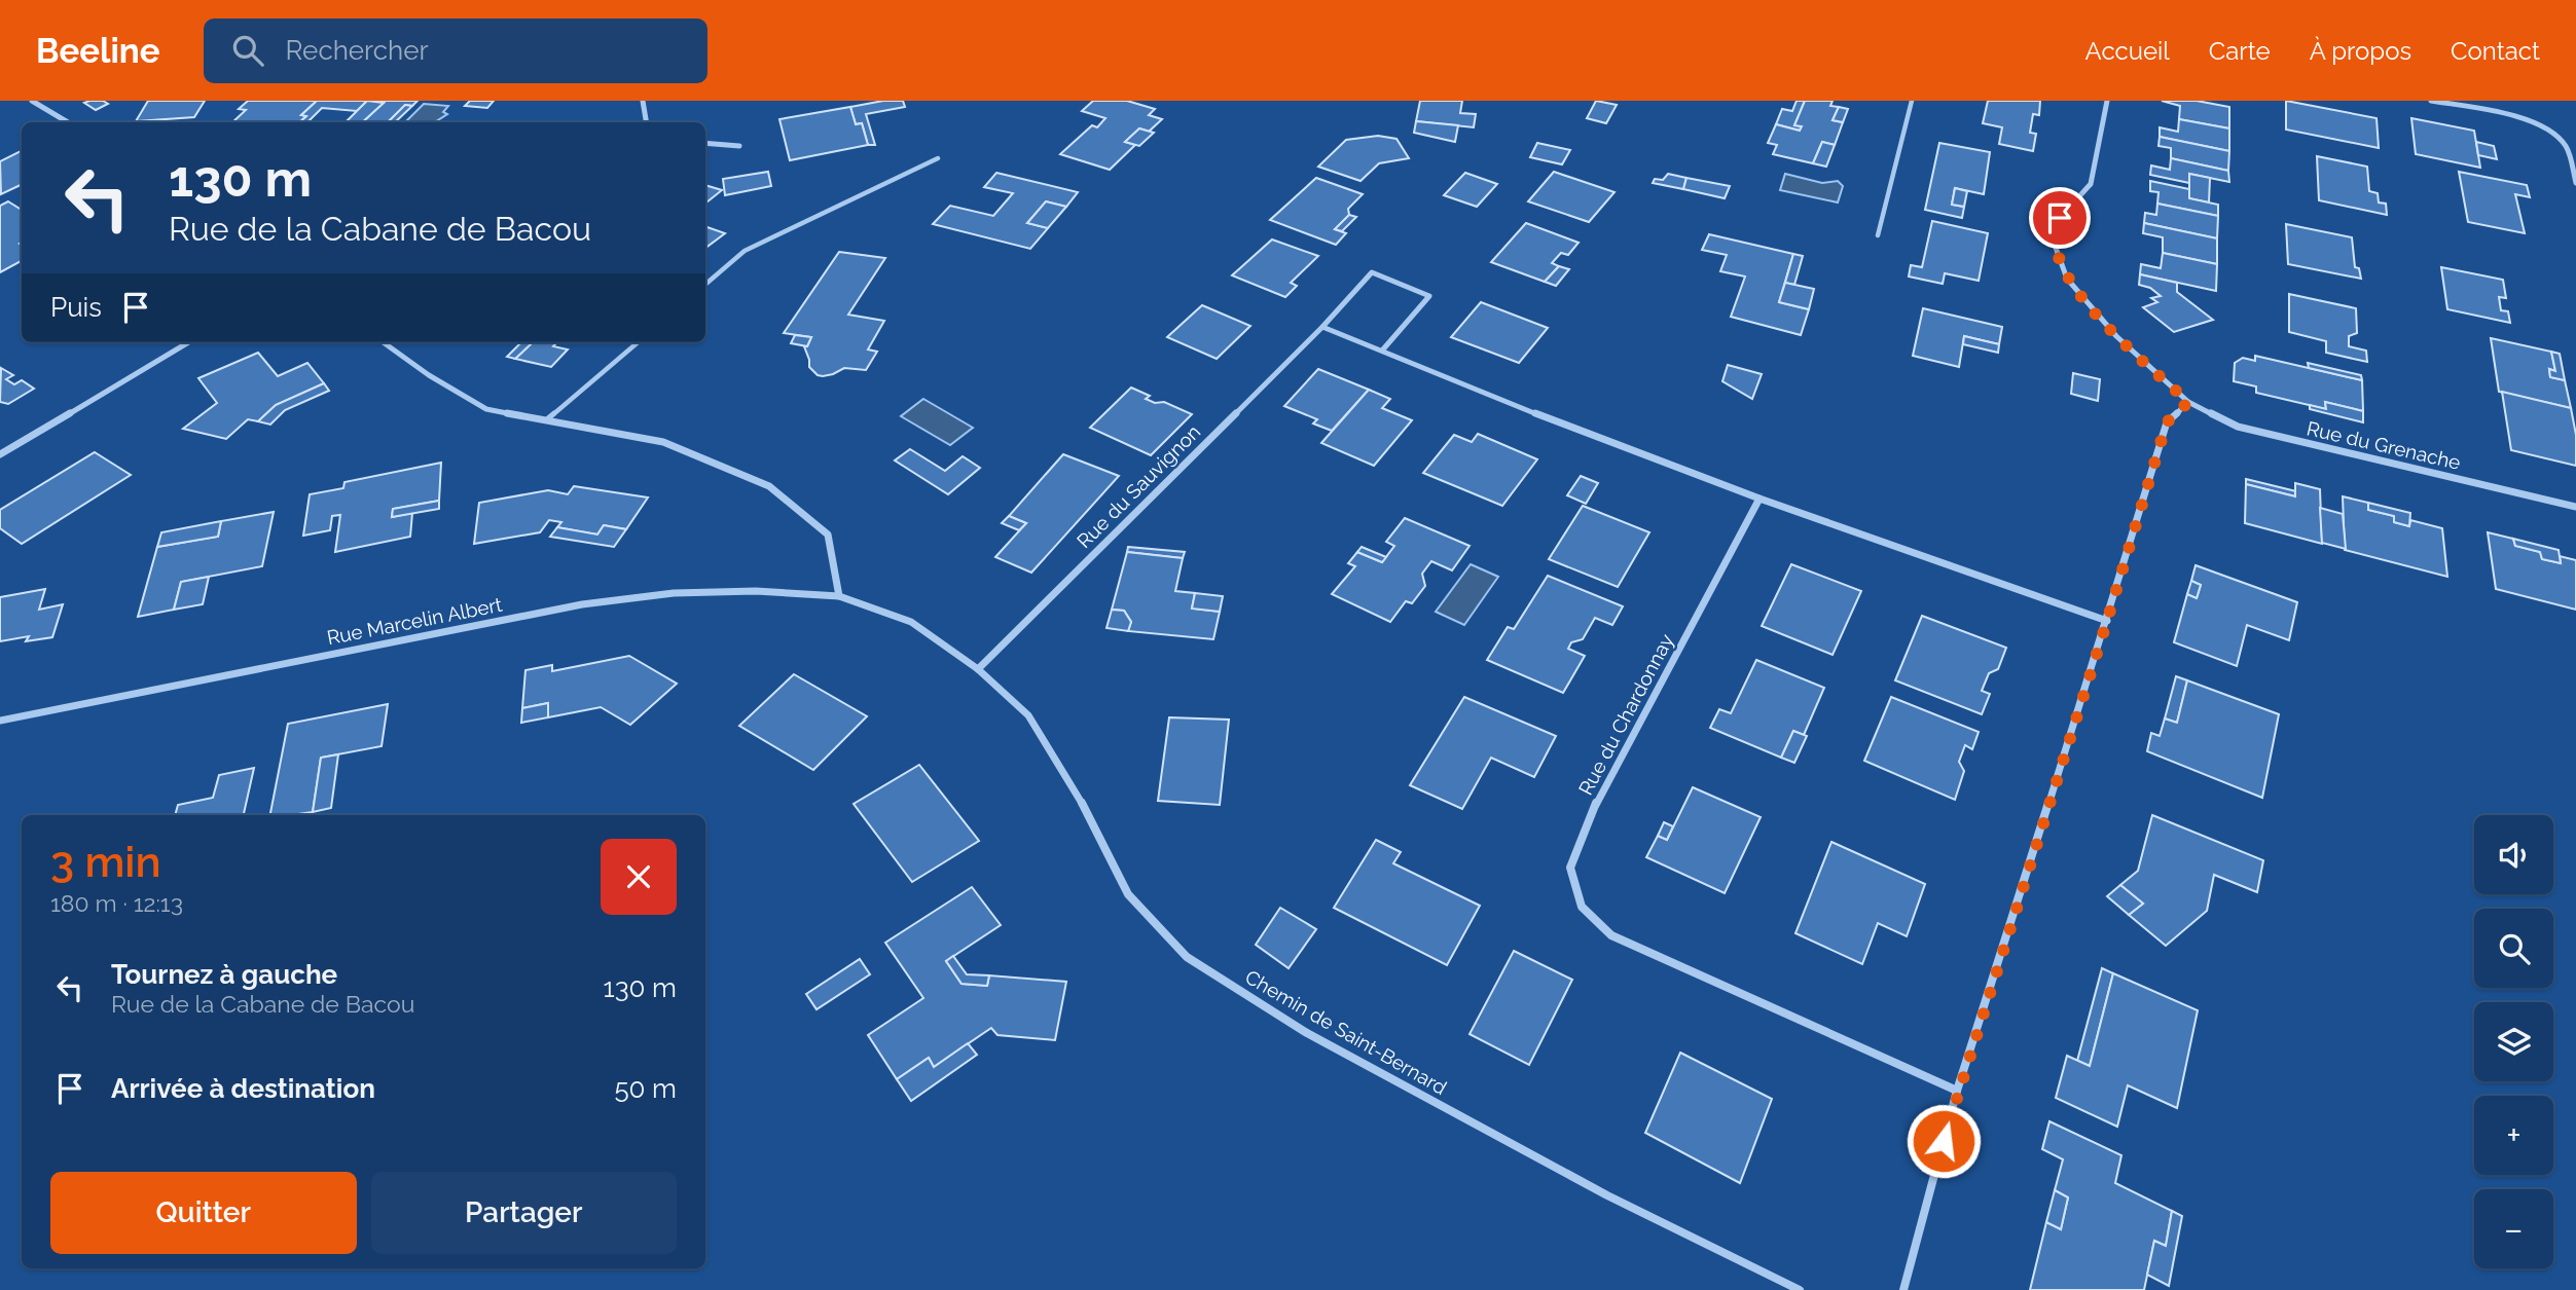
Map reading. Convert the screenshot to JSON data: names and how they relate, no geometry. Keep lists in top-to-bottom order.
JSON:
{
  "streets": {
    "street": [
      "Rue du Grenache",
      "Rue du Sauvignon",
      "Rue Marcelin Albert",
      "Rue du Chardonnay",
      "Chemin de Saint-Bernard"
    ]
  },
  "crossings": [
    ["Rue du Sauvignon", "Chemin de Saint-Bernard"],
    ["Rue Marcelin Albert", "Chemin de Saint-Bernard"]
  ],
  "page": {
    "header": "Beeline",
    "search": "Rechercher",
    "nav": [
      "Accueil",
      "Carte",
      "À propos",
      "Contact"
    ],
    "turn": ["130 m", "Rue de la Cabane de Bacou"],
    "then": "Puis",
    "map_buttons": ["+", "−"],
    "heading": ["3 min", "180 m · 12:13"],
    "list": [
      {
        "name": "Tournez à gauche",
        "note": "Rue de la Cabane de Bacou",
        "value": "130 m"
      },
      {
        "name": "Arrivée à destination",
        "value": "50 m"
      }
    ],
    "buttons": ["Quitter", "Partager"]
  }
}
